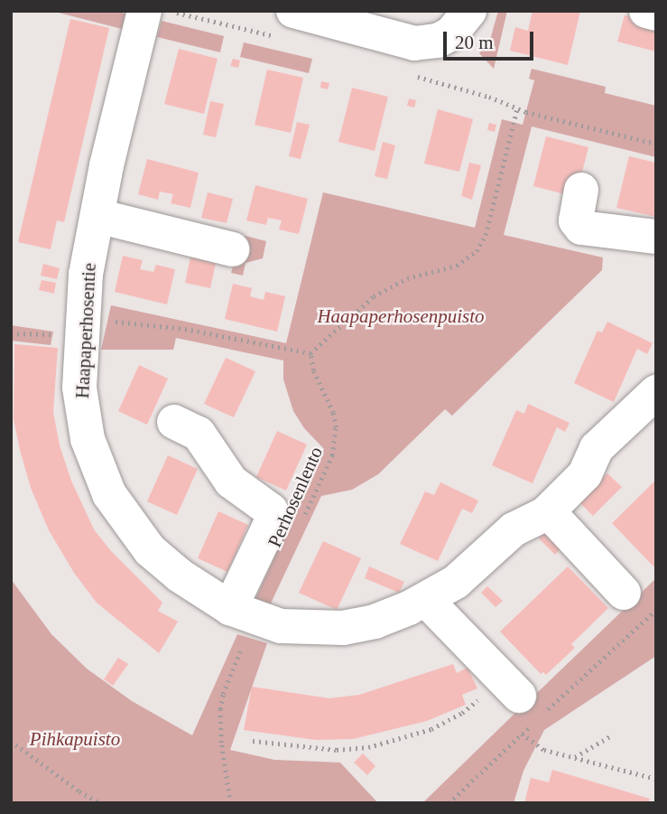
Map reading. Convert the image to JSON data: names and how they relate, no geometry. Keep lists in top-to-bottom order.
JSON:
{
  "streets": {
    "street": ["Haapaperhosentie"],
    "path": ["Perhosenlento"]
  },
  "parks": ["Haapaperhosenpuisto", "Pihkapuisto"],
  "scale_bar": "20 m"
}
